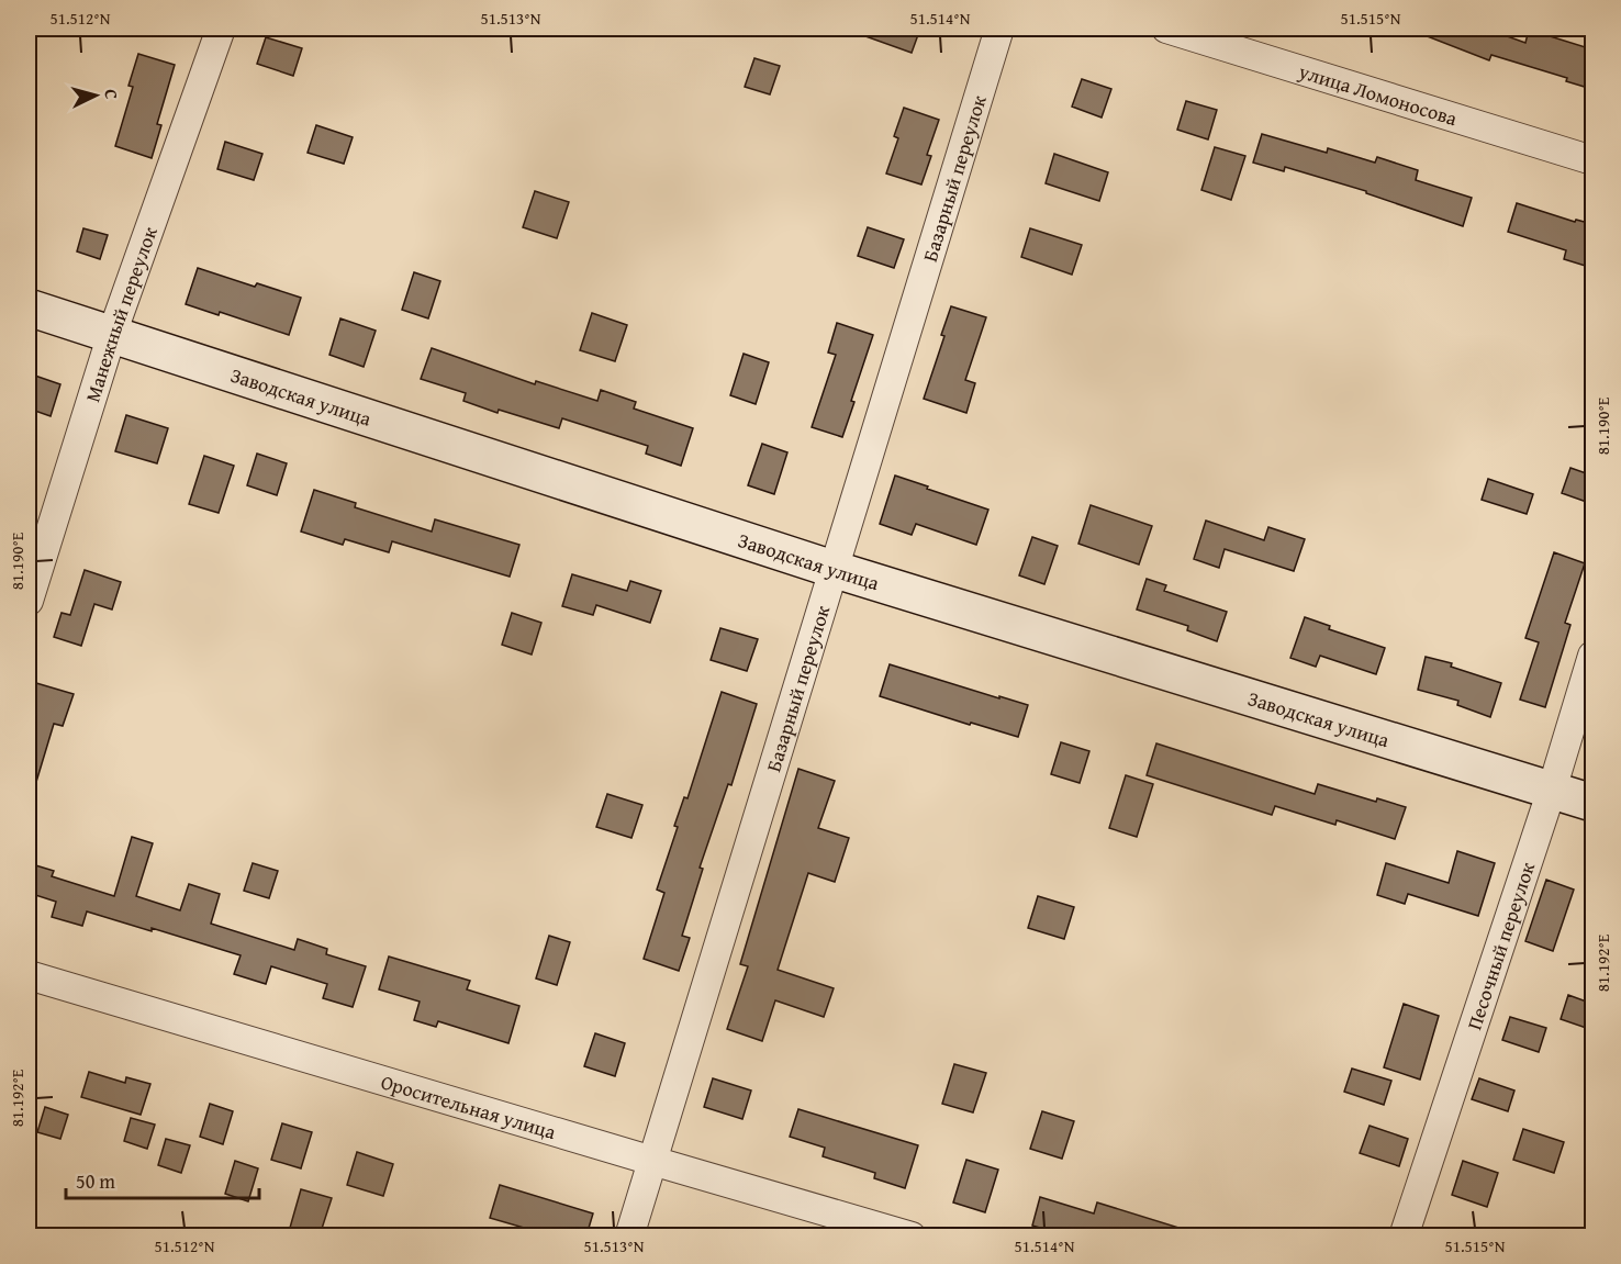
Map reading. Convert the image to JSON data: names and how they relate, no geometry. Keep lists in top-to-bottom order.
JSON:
{
  "streets": {
    "main road": ["Заводская улица"],
    "street": [
      "улица Ломоносова",
      "Базарный переулок",
      "Манежный переулок",
      "Песочный переулок",
      "Оросительная улица"
    ]
  },
  "crossings": [
    ["Базарный переулок", "Заводская улица"],
    ["Базарный переулок", "Оросительная улица"],
    ["Манежный переулок", "Заводская улица"],
    ["Заводская улица", "Песочный переулок"]
  ],
  "scale_bar": "50 m",
  "north": "right",
  "coordinates": [
    "51.512°N",
    "51.513°N",
    "51.514°N",
    "51.515°N",
    "81.190°E",
    "81.192°E"
  ]
}
